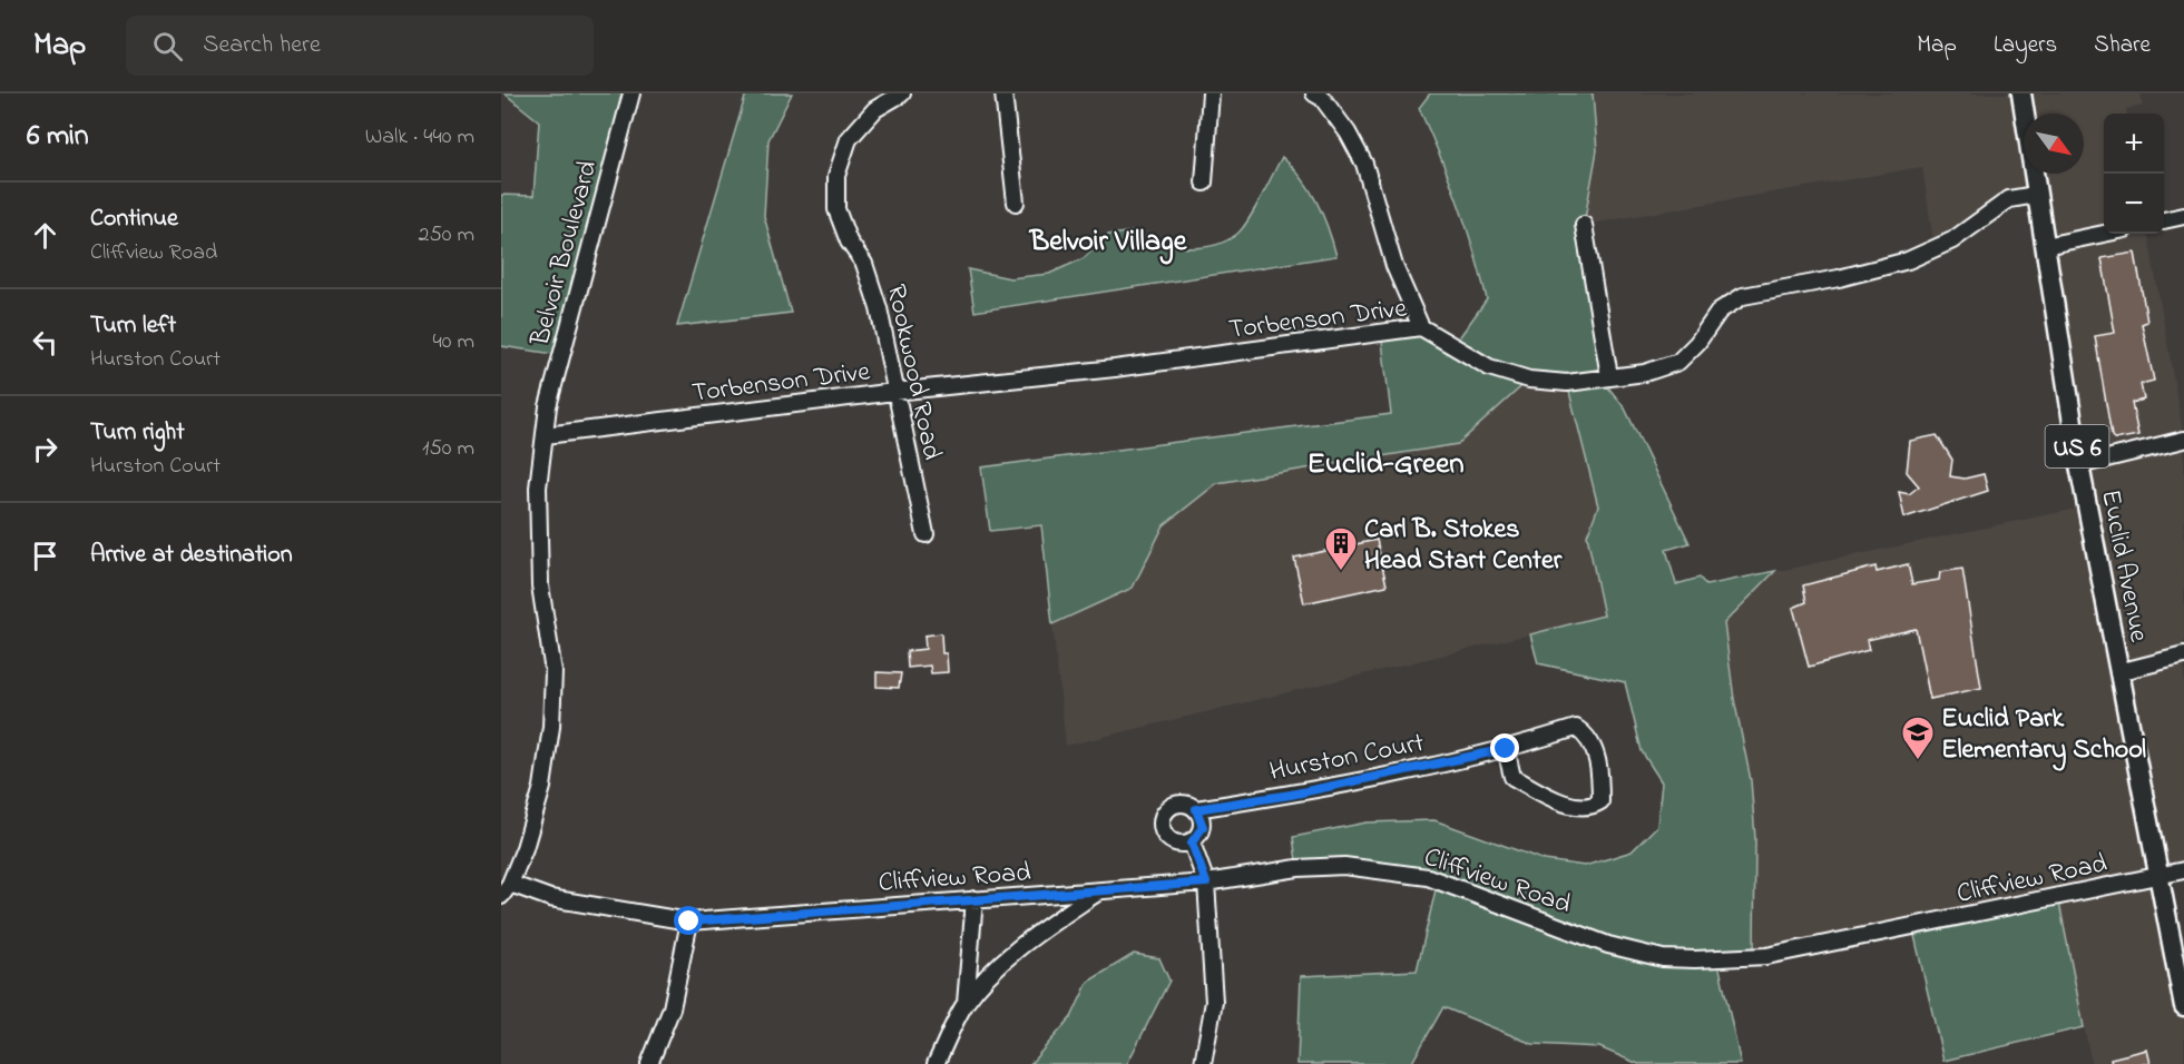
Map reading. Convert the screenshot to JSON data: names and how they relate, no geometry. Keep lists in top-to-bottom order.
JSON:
{
  "streets": {
    "main road": ["US 6", "Euclid Avenue"],
    "street": [
      "Belvoir Boulevard",
      "Torbenson Drive",
      "Rookwood Road",
      "Hurston Court",
      "Cliffview Road"
    ]
  },
  "crossings": [
    ["Belvoir Boulevard", "Torbenson Drive"],
    ["Belvoir Boulevard", "Cliffview Road"],
    ["Torbenson Drive", "Rookwood Road"],
    ["Torbenson Drive", "Euclid Avenue"],
    ["Euclid Avenue", "Cliffview Road"]
  ],
  "districts": ["Belvoir Village", "Euclid-Green"],
  "places": {
    "building": ["Carl B. Stokes Head Start Center"],
    "school or university": ["Euclid Park Elementary School"]
  },
  "north": "bottom right",
  "page": {
    "header": "Map",
    "search": "Search here",
    "nav": ["Map", "Layers", "Share"],
    "heading": ["6 min", "Walk · 440 m"],
    "map_buttons": ["+", "−"],
    "list": [
      ["Continue", "Cliffview Road", "250 m"],
      ["Turn left", "Hurston Court", "40 m"],
      ["Turn right", "Hurston Court", "150 m"],
      "Arrive at destination"
    ]
  }
}
